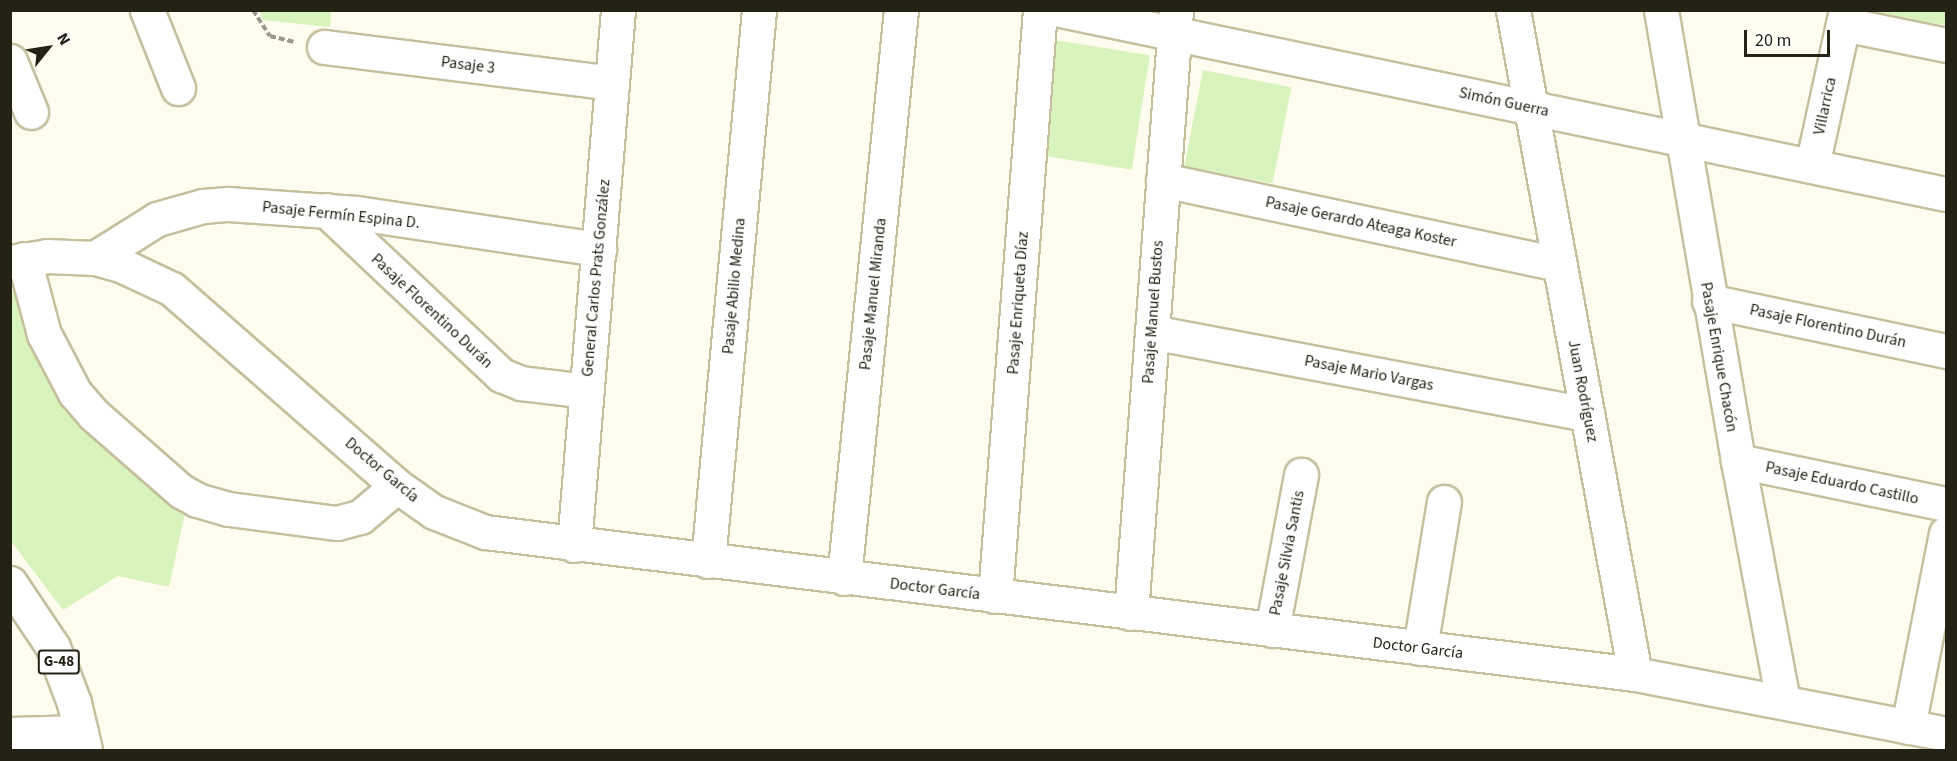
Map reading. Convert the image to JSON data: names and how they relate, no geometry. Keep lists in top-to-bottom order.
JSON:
{
  "streets": {
    "street": [
      "Pasaje 3",
      "Simón Guerra",
      "Villarrica",
      "Pasaje Fermín Espina D.",
      "Pasaje Gerardo Ateaga Koster",
      "General Carlos Prats González",
      "Pasaje Abilio Medina",
      "Pasaje Manuel Miranda",
      "Pasaje Enriqueta Díaz",
      "Pasaje Florentino Durán",
      "Pasaje Manuel Bustos",
      "Pasaje Enrique Chacón",
      "Pasaje Mario Vargas",
      "Juan Rodríguez",
      "Doctor García",
      "Pasaje Eduardo Castillo",
      "Pasaje Silvia Santis",
      "G-48"
    ]
  },
  "crossings": [
    ["Pasaje 3", "General Carlos Prats González"],
    ["Simón Guerra", "Villarrica"],
    ["Simón Guerra", "Pasaje Manuel Bustos"],
    ["Simón Guerra", "Pasaje Enrique Chacón"],
    ["Simón Guerra", "Juan Rodríguez"],
    ["Pasaje Fermín Espina D.", "General Carlos Prats González"],
    ["Pasaje Fermín Espina D.", "Pasaje Florentino Durán"],
    ["Pasaje Fermín Espina D.", "Doctor García"],
    ["Pasaje Gerardo Ateaga Koster", "Pasaje Manuel Bustos"],
    ["Pasaje Gerardo Ateaga Koster", "Juan Rodríguez"],
    ["General Carlos Prats González", "Pasaje Florentino Durán"],
    ["General Carlos Prats González", "Doctor García"],
    ["Pasaje Abilio Medina", "Doctor García"],
    ["Pasaje Manuel Miranda", "Doctor García"],
    ["Pasaje Enriqueta Díaz", "Doctor García"],
    ["Pasaje Florentino Durán", "Pasaje Enrique Chacón"],
    ["Pasaje Manuel Bustos", "Pasaje Mario Vargas"],
    ["Pasaje Manuel Bustos", "Doctor García"],
    ["Pasaje Enrique Chacón", "Doctor García"],
    ["Pasaje Enrique Chacón", "Pasaje Eduardo Castillo"],
    ["Pasaje Mario Vargas", "Juan Rodríguez"],
    ["Juan Rodríguez", "Doctor García"],
    ["Doctor García", "Pasaje Silvia Santis"]
  ],
  "scale_bar": "20 m",
  "north": "top right"
}
